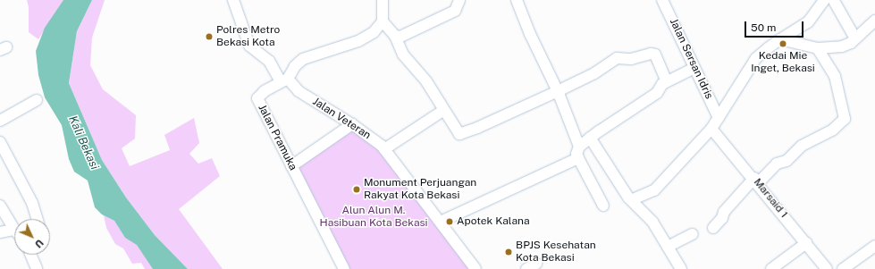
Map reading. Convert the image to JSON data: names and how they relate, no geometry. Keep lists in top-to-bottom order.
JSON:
{
  "streets": {
    "street": [
      "Jalan Sersan Idris",
      "Jalan Veteran",
      "Jalan Pramuka",
      "Marsaid 1"
    ]
  },
  "crossings": [
    ["Jalan Veteran", "Jalan Pramuka"]
  ],
  "water": ["Kali Bekasi"],
  "parks": ["Alun Alun M. Hasibuan Kota Bekasi"],
  "places": [
    "Polres Metro Bekasi Kota",
    "Kedai Mie Inget, Bekasi",
    "Monument Perjuangan Rakyat Kota Bekasi",
    "Apotek Kalana",
    "BPJS Kesehatan Kota Bekasi"
  ],
  "scale_bar": "50 m",
  "north": "bottom right"
}
